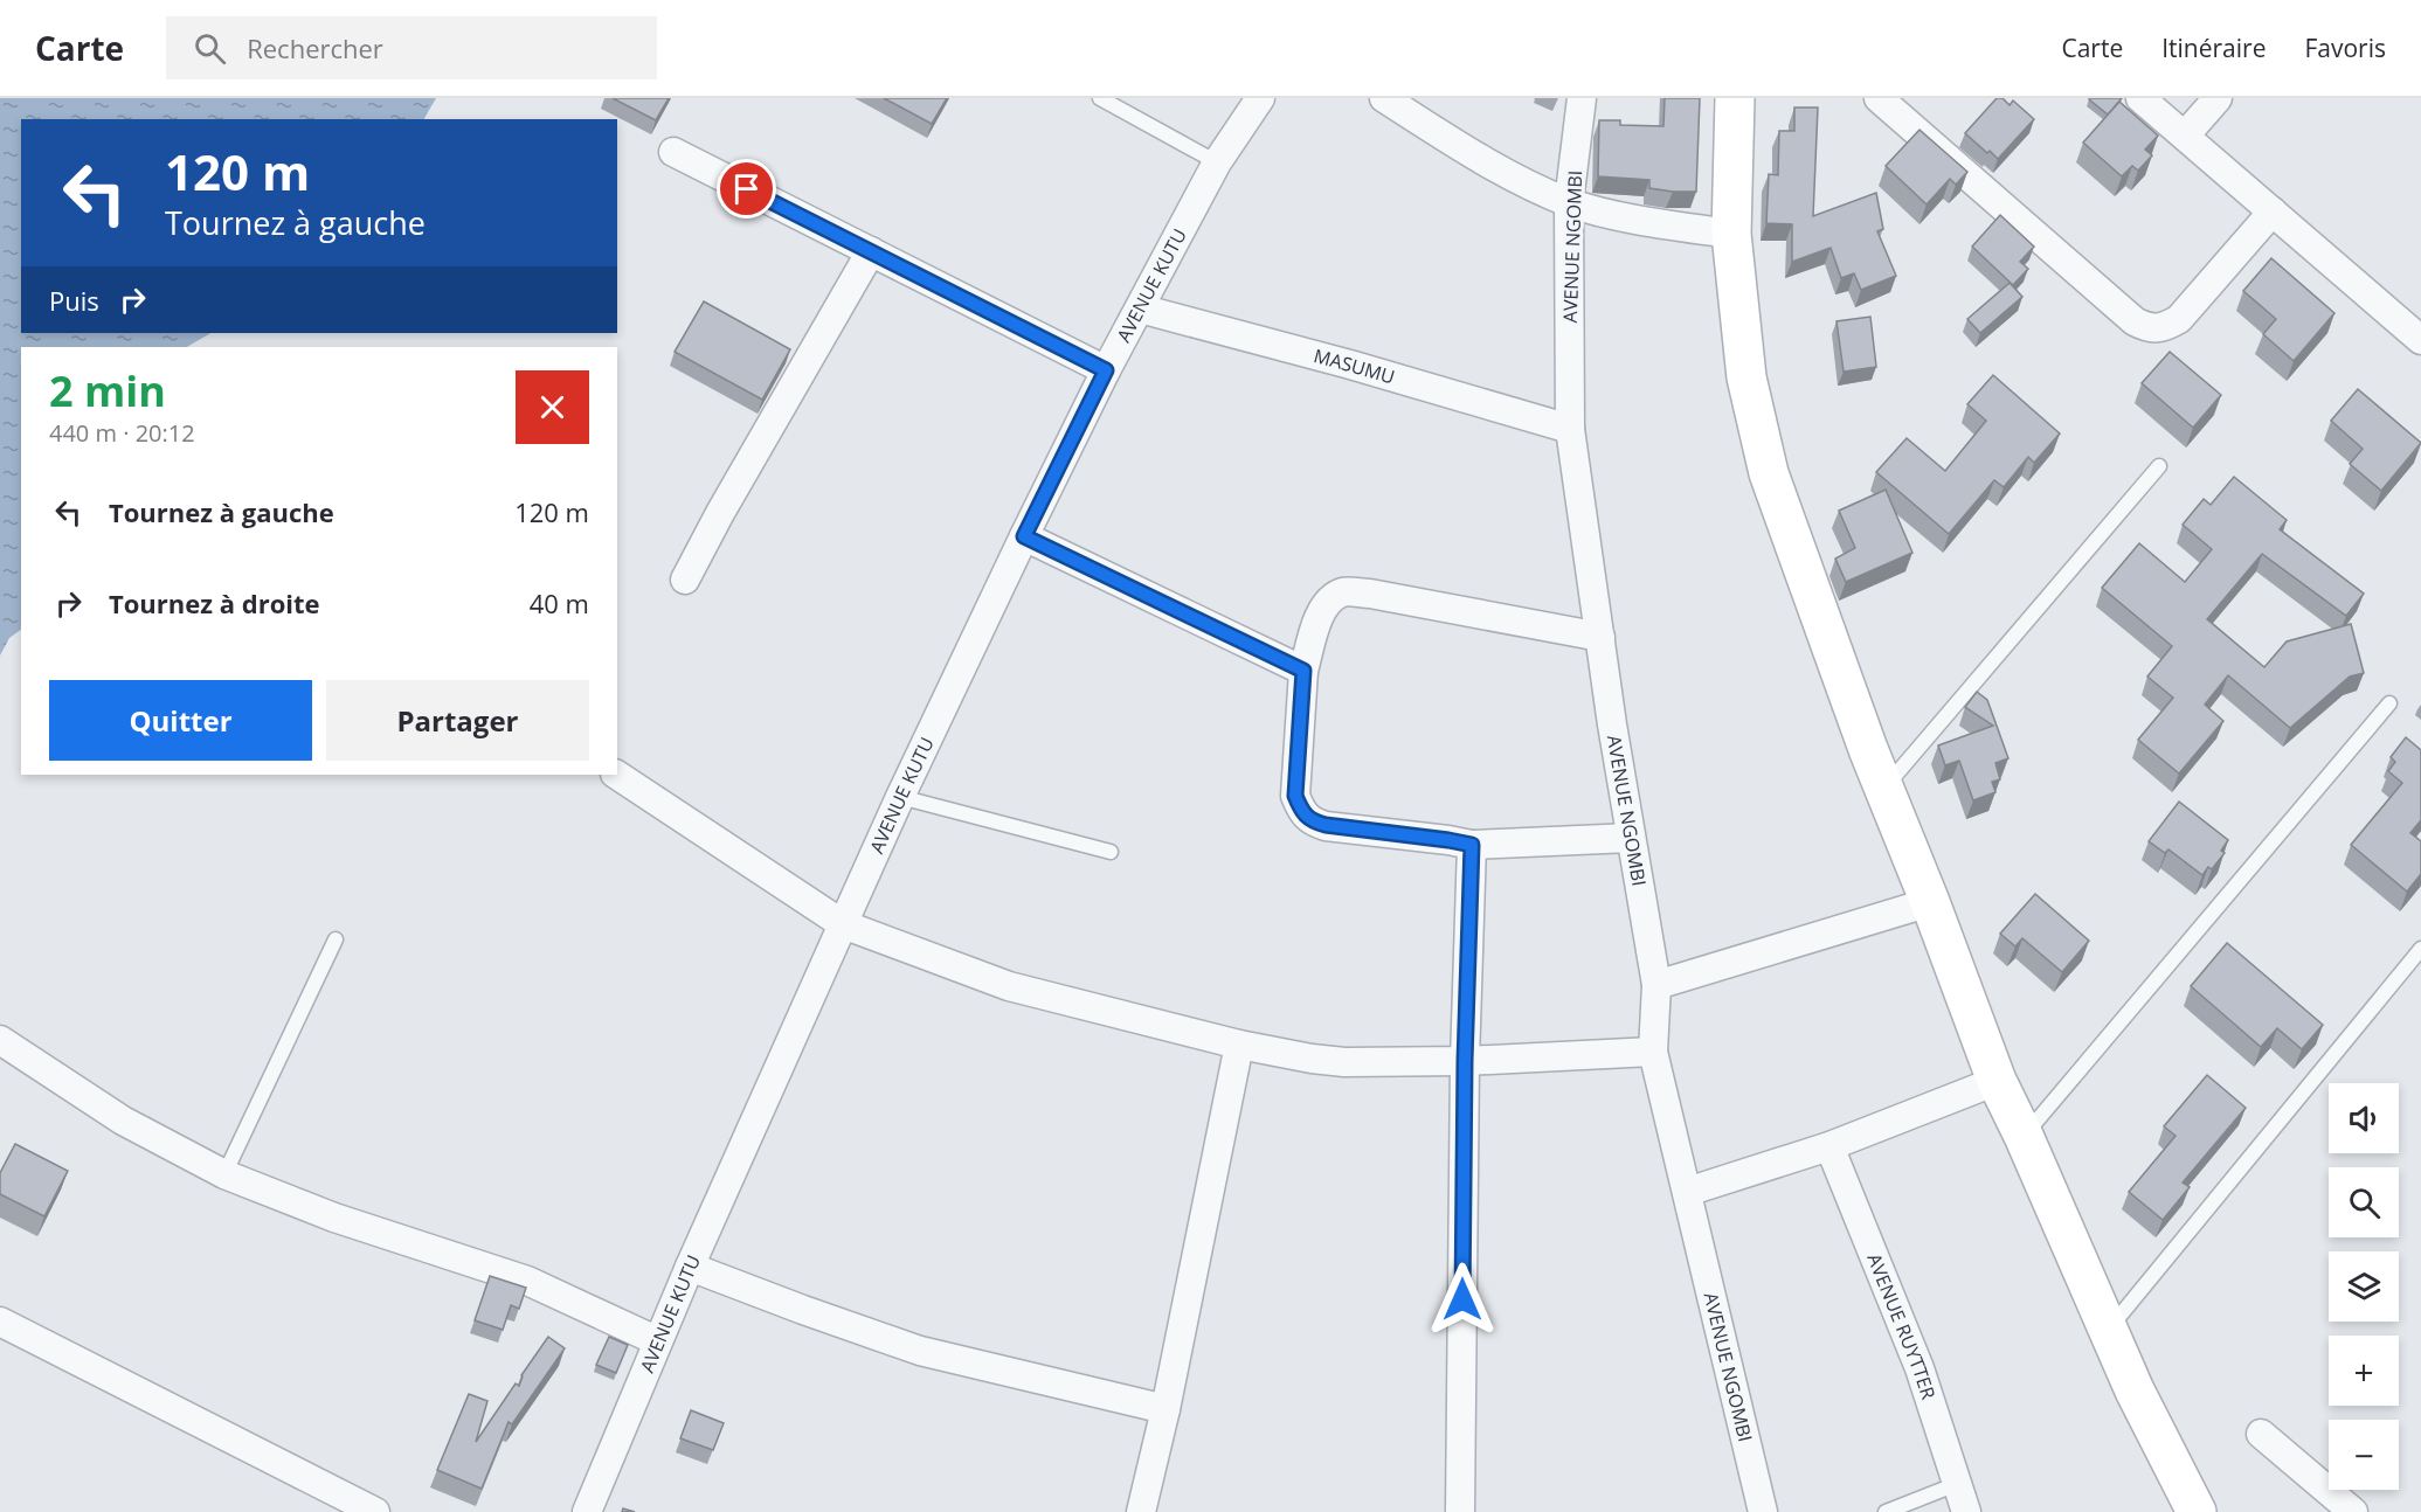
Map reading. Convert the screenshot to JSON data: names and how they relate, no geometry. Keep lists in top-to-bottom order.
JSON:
{
  "streets": {
    "street": [
      "AVENUE NGOMBI",
      "AVENUE KUTU",
      "MASUMU",
      "AVENUE RUYTTER"
    ]
  },
  "crossings": [
    ["AVENUE NGOMBI", "MASUMU"],
    ["AVENUE KUTU", "MASUMU"]
  ],
  "page": {
    "header": "Carte",
    "search": "Rechercher",
    "nav": ["Carte", "Itinéraire", "Favoris"],
    "turn": ["120 m", "Tournez à gauche"],
    "then": "Puis",
    "heading": ["2 min", "440 m · 20:12"],
    "list": [
      {
        "name": "Tournez à gauche",
        "value": "120 m"
      },
      {
        "name": "Tournez à droite",
        "value": "40 m"
      }
    ],
    "buttons": ["Quitter", "Partager"],
    "map_buttons": ["+", "−"]
  }
}
